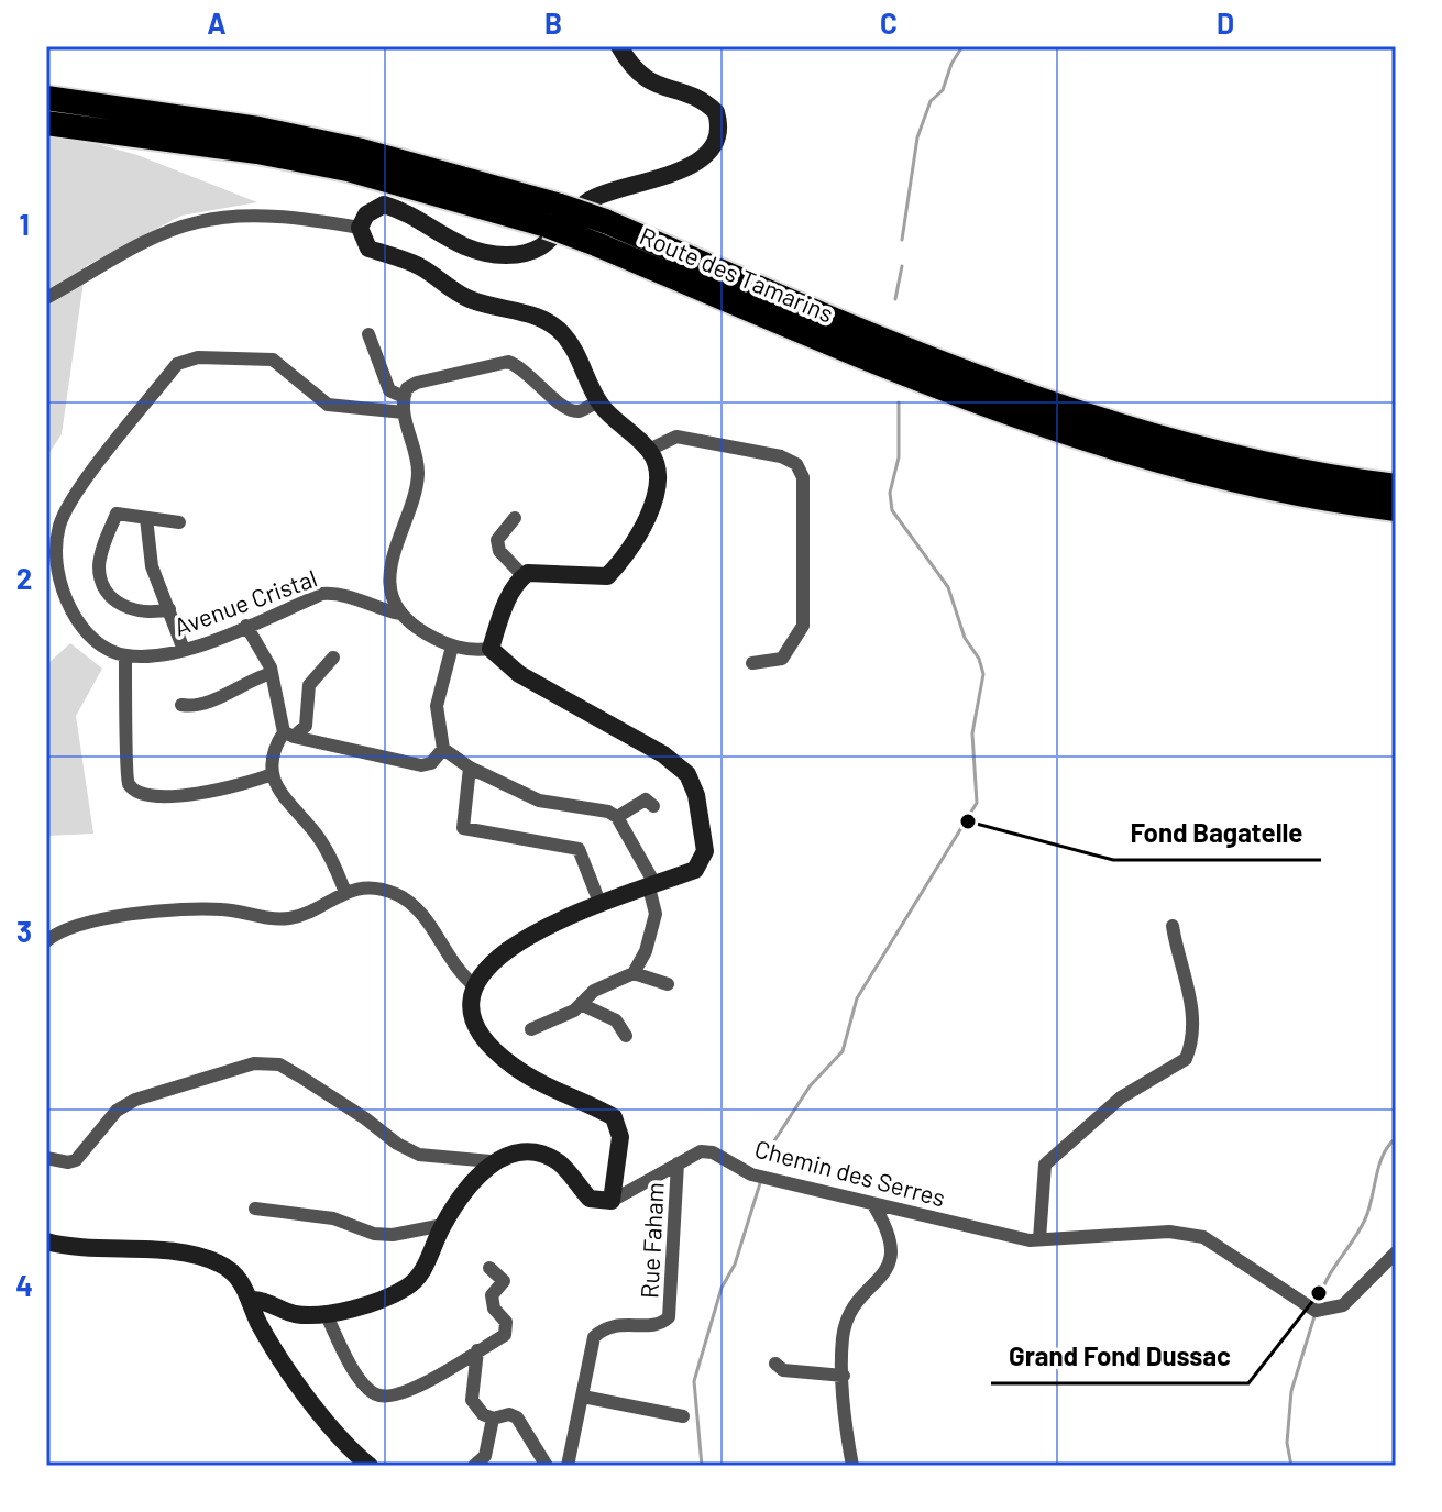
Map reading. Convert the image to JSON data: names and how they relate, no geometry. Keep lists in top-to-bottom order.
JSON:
{
  "streets": {
    "highway": ["Route des Tamarins"],
    "street": ["Avenue Cristal", "Chemin des Serres", "Rue Faham"]
  },
  "crossings": [
    ["Chemin des Serres", "Rue Faham"]
  ],
  "places": ["Fond Bagatelle", "Grand Fond Dussac"],
  "grid": {
    "columns": [
      "A",
      "B",
      "C",
      "D"
    ],
    "rows": [
      "1",
      "2",
      "3",
      "4"
    ]
  }
}
